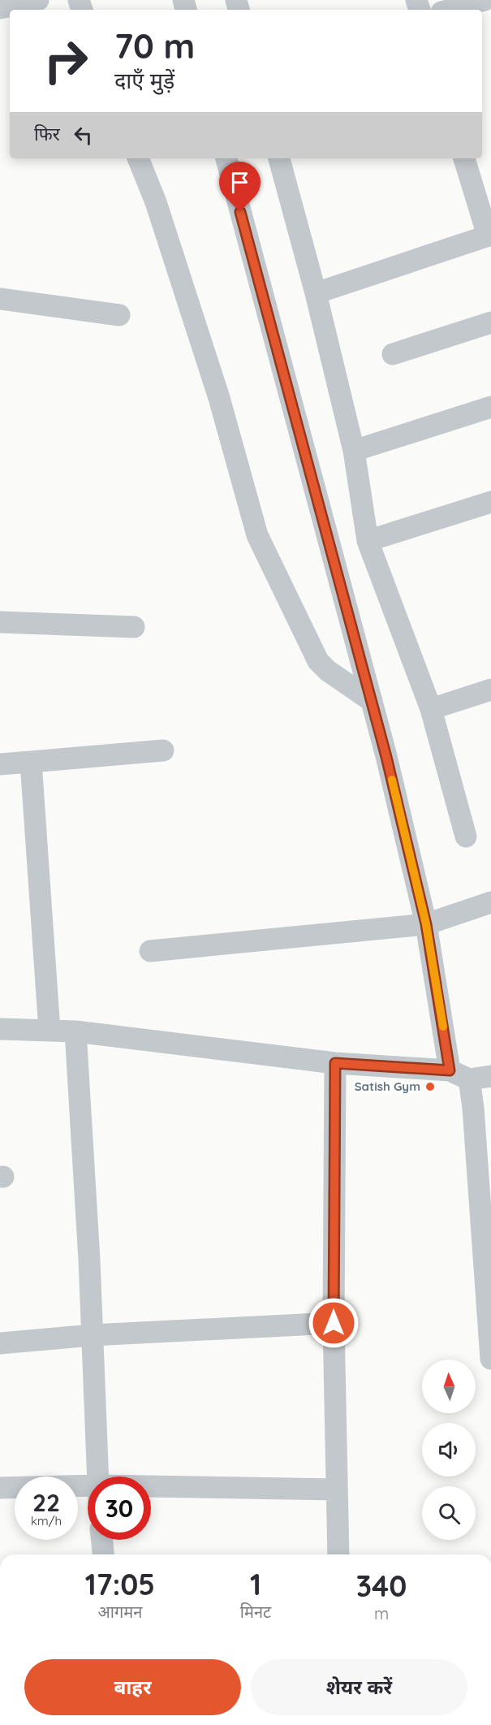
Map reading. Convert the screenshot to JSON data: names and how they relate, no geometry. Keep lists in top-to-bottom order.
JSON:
{
  "places": ["Satish Gym"],
  "north": "top",
  "page": {
    "turn": ["70 m", "दाएँ मुड़ें"],
    "then": "फिर",
    "speed": "22 km/h",
    "limit": "30",
    "eta": [
      "17:05",
      "आगमन",
      "1",
      "मिनट",
      "340",
      "m"
    ],
    "buttons": ["बाहर", "शेयर करें"]
  }
}
